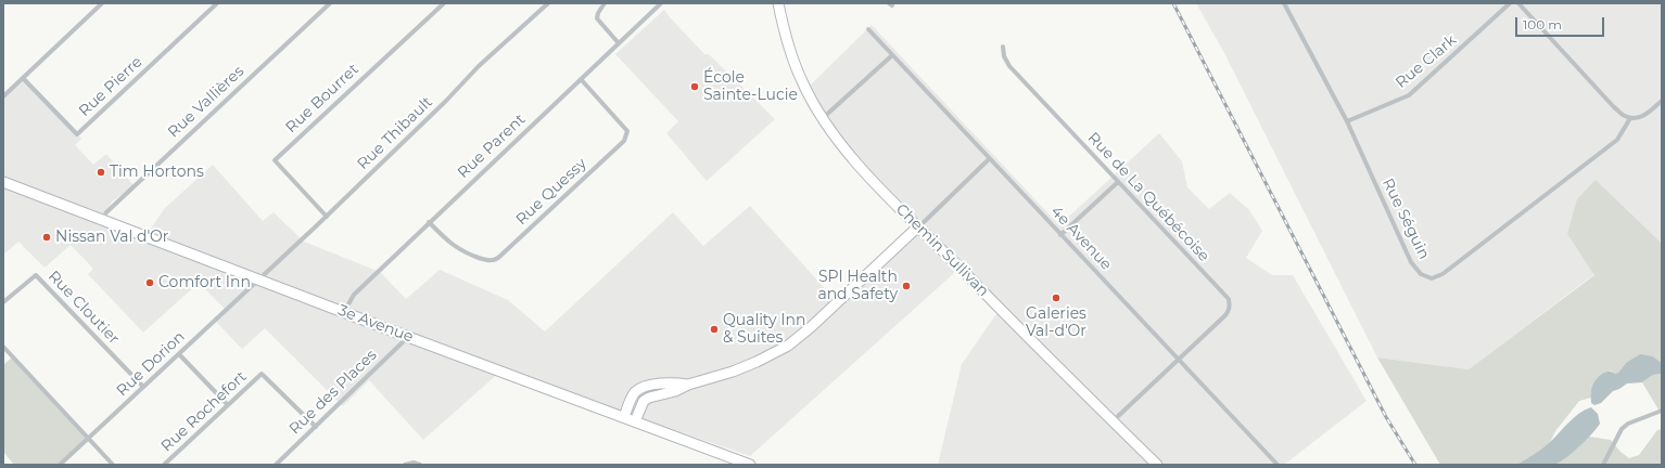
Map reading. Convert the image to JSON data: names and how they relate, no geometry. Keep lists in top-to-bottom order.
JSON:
{
  "streets": {
    "main road": ["Chemin Sullivan", "3e Avenue"],
    "street": [
      "Rue Clark",
      "Rue Pierre",
      "Rue Bourret",
      "Rue Vallières",
      "Rue Thibault",
      "Rue Parent",
      "Rue Quessy",
      "Rue de La Québécoise",
      "Rue Séguin",
      "4e Avenue",
      "Rue Cloutier",
      "Rue Dorion",
      "Rue des Places",
      "Rue Rochefort"
    ]
  },
  "crossings": [
    ["Rue Clark", "Rue Séguin"],
    ["Rue Bourret", "Rue Thibault"],
    ["Rue Vallières", "3e Avenue"],
    ["Rue Thibault", "3e Avenue"],
    ["Rue Thibault", "Rue Dorion"],
    ["Rue Parent", "Rue Quessy"],
    ["Rue Parent", "3e Avenue"],
    ["Rue de La Québécoise", "4e Avenue"],
    ["Rue Cloutier", "Rue Dorion"],
    ["3e Avenue", "Rue Dorion"],
    ["3e Avenue", "Rue des Places"],
    ["Rue des Places", "Rue Rochefort"]
  ],
  "places": [
    "École Sainte-Lucie",
    "Tim Hortons",
    "Nissan Val d'Or",
    "Comfort Inn",
    "SPI Health and Safety",
    "Galeries Val-d'Or",
    "Quality Inn & Suites"
  ],
  "scale_bar": "100 m"
}
